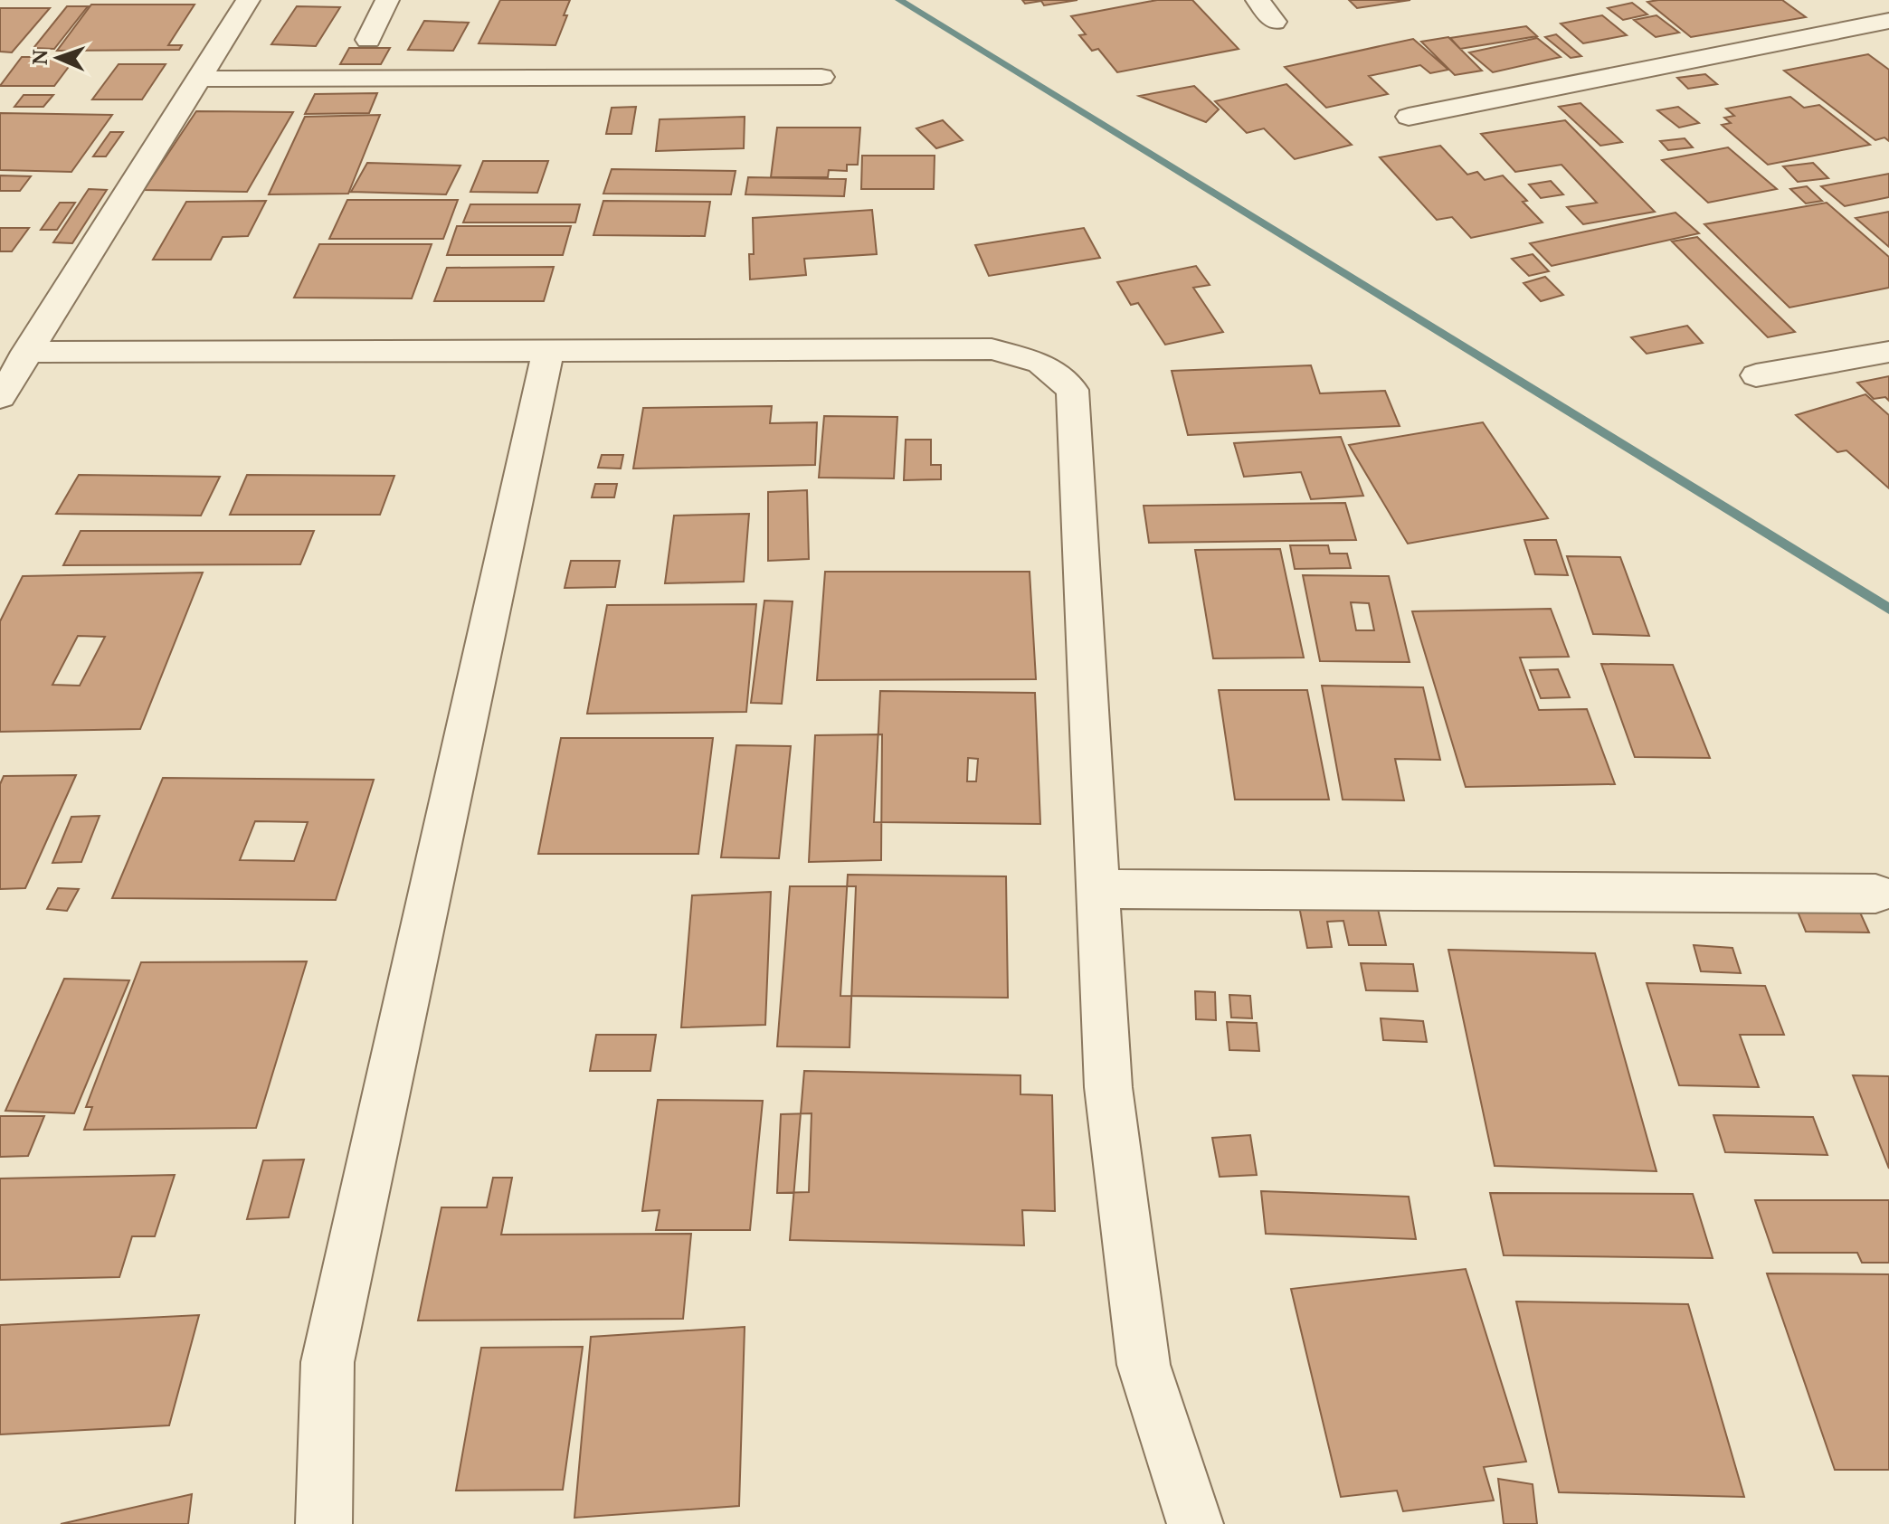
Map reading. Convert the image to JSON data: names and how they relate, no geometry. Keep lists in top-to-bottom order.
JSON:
{
  "north": "left"
}
